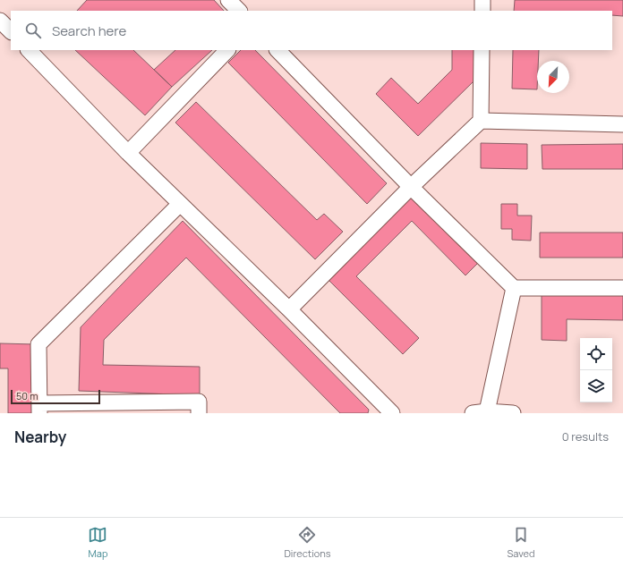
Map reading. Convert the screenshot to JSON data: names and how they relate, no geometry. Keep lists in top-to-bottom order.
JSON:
{
  "scale_bar": "50 m",
  "north": "bottom left",
  "page": {
    "search": "Search here",
    "scale": "50 m",
    "heading": ["Nearby", "0 results"],
    "nav": ["Map", "Directions", "Saved"]
  }
}
